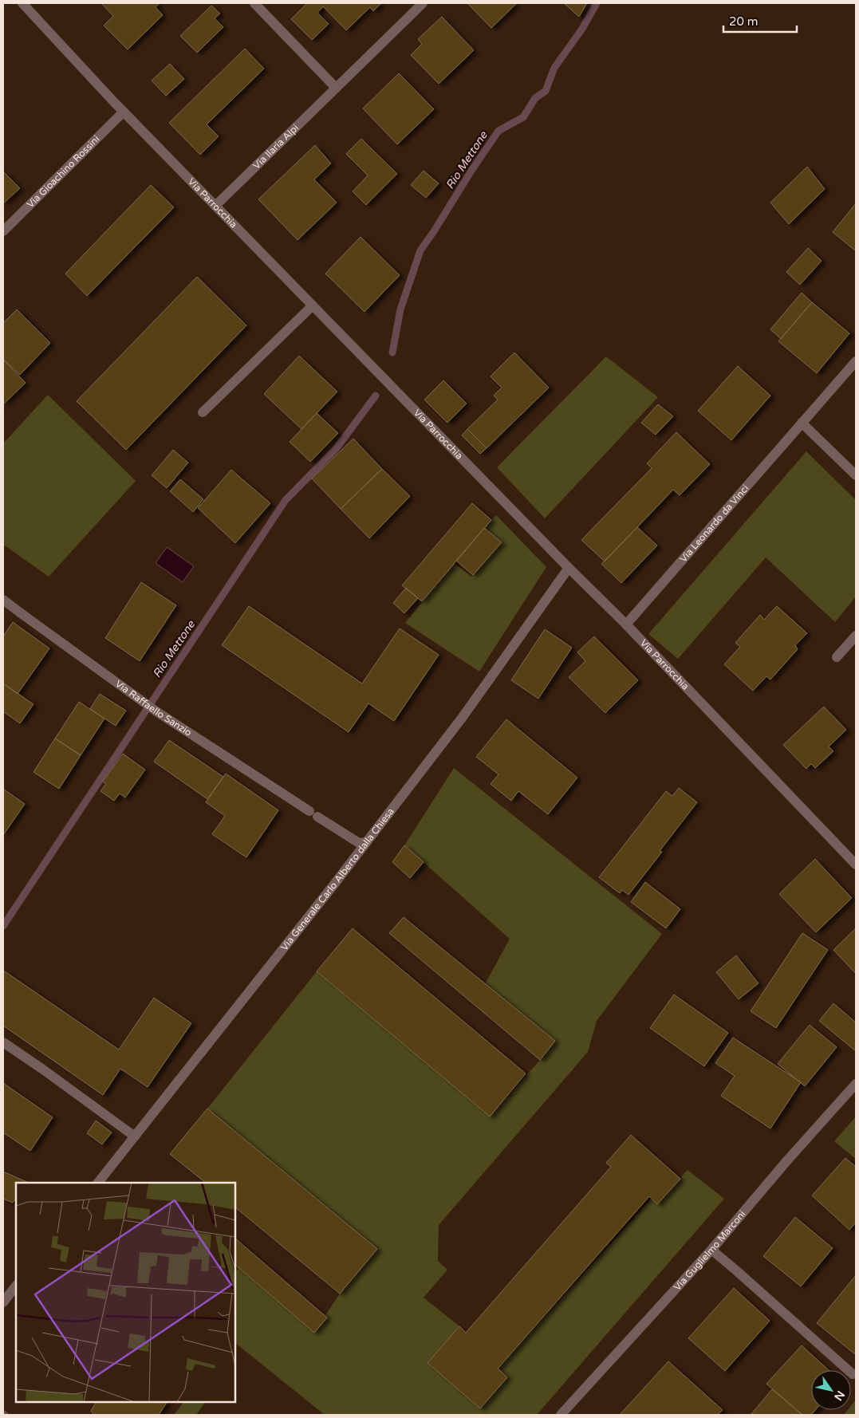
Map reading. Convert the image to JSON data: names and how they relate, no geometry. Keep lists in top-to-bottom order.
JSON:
{
  "streets": {
    "street": [
      "Via Ilaria Alpi",
      "Via Gioachino Rossini",
      "Via Parrocchia",
      "Via Leonardo da Vinci",
      "Via Raffaello Sanzio",
      "Via Generale Carlo Alberto dalla Chiesa",
      "Via Guglielmo Marconi"
    ]
  },
  "crossings": [
    ["Via Ilaria Alpi", "Via Parrocchia"],
    ["Via Gioachino Rossini", "Via Parrocchia"],
    ["Via Parrocchia", "Via Leonardo da Vinci"],
    ["Via Parrocchia", "Via Generale Carlo Alberto dalla Chiesa"],
    ["Via Raffaello Sanzio", "Via Generale Carlo Alberto dalla Chiesa"]
  ],
  "water": ["Rio Mettone"],
  "scale_bar": "20 m",
  "north": "bottom right"
}
